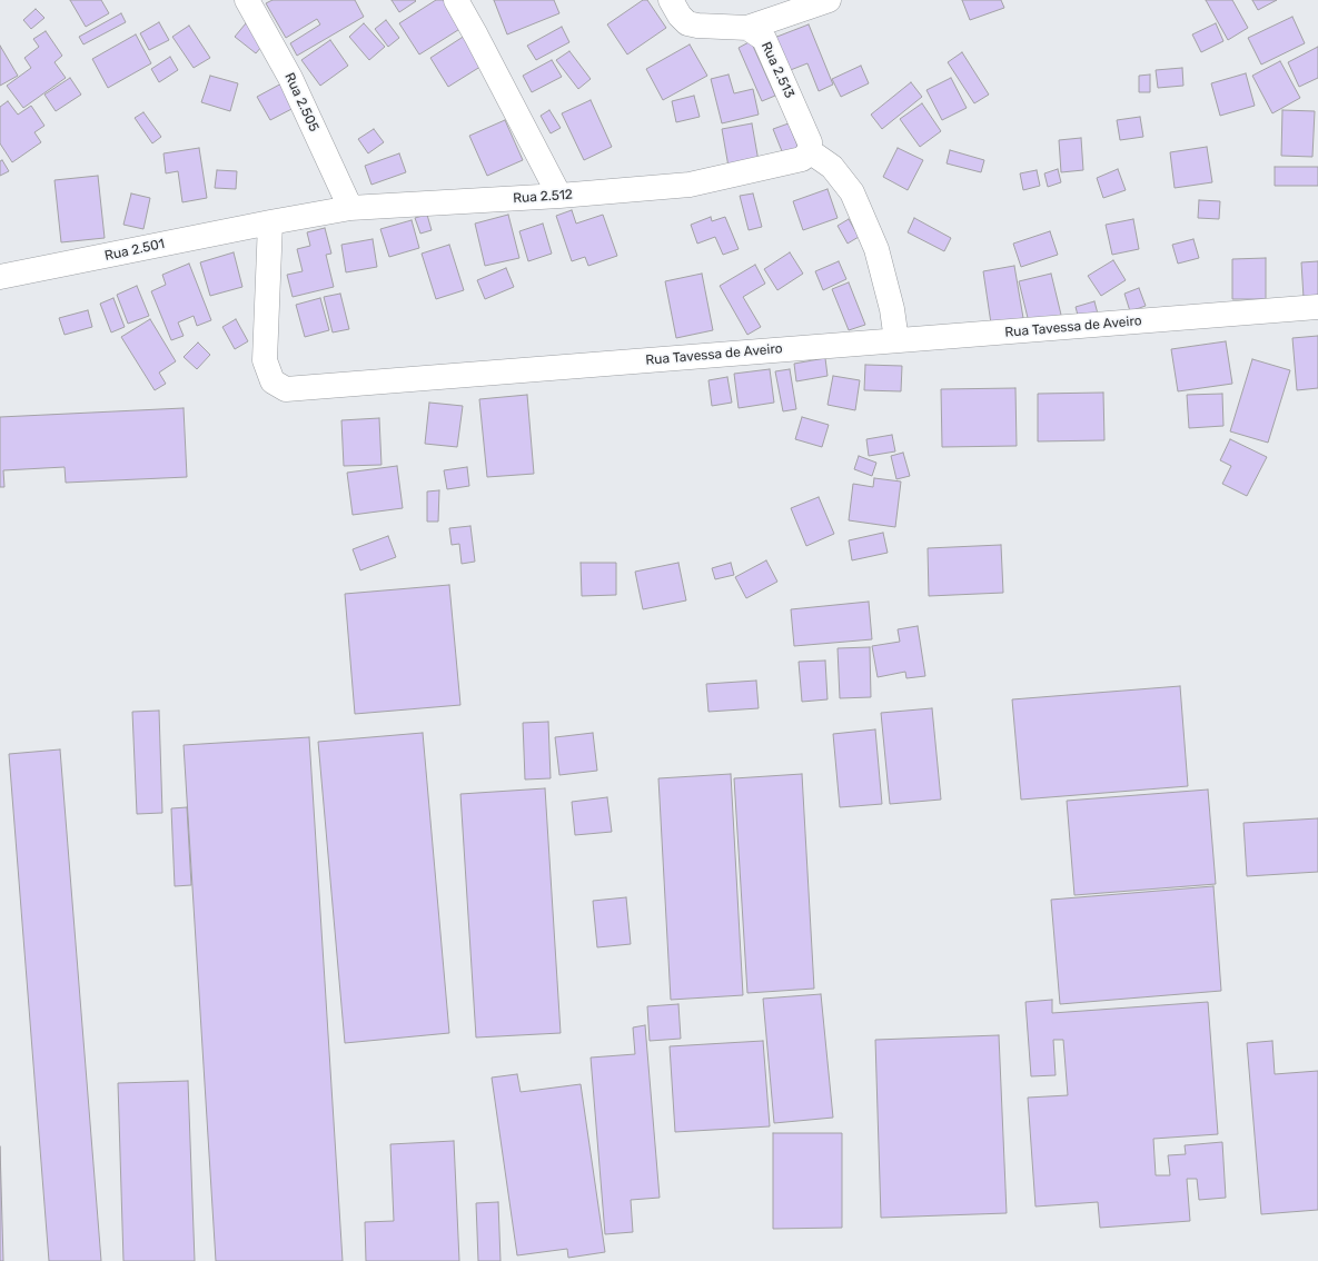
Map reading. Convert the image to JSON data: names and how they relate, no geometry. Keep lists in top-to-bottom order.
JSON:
{
  "streets": {
    "street": [
      "Rua 2.513",
      "Rua 2.505",
      "Rua 2.512",
      "Rua 2.501",
      "Rua Tavessa de Aveiro"
    ]
  },
  "crossings": [
    ["Rua 2.513", "Rua 2.512"],
    ["Rua 2.505", "Rua 2.512"],
    ["Rua 2.512", "Rua 2.501"],
    ["Rua 2.512", "Rua Tavessa de Aveiro"],
    ["Rua 2.501", "Rua Tavessa de Aveiro"]
  ]
}
